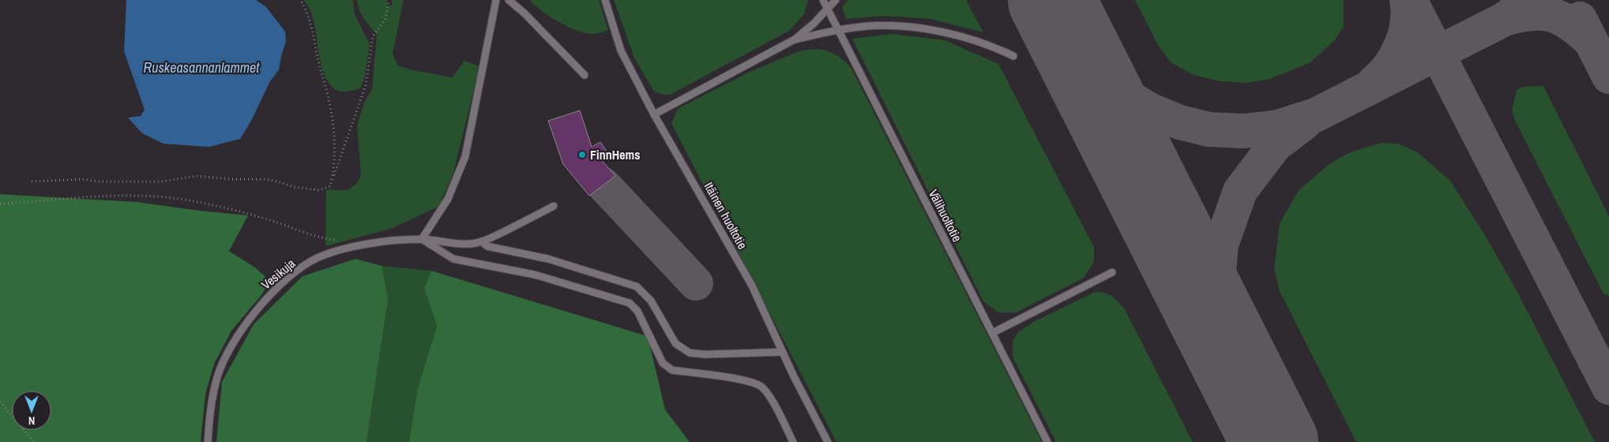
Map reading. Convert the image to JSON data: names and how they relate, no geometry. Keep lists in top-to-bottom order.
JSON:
{
  "streets": {
    "lane": ["Itäinen huoltotie", "Välihuoltotie", "Vesikuja"]
  },
  "water": ["Ruskeasannanlammet"],
  "places": ["FinnHems"],
  "north": "bottom"
}
